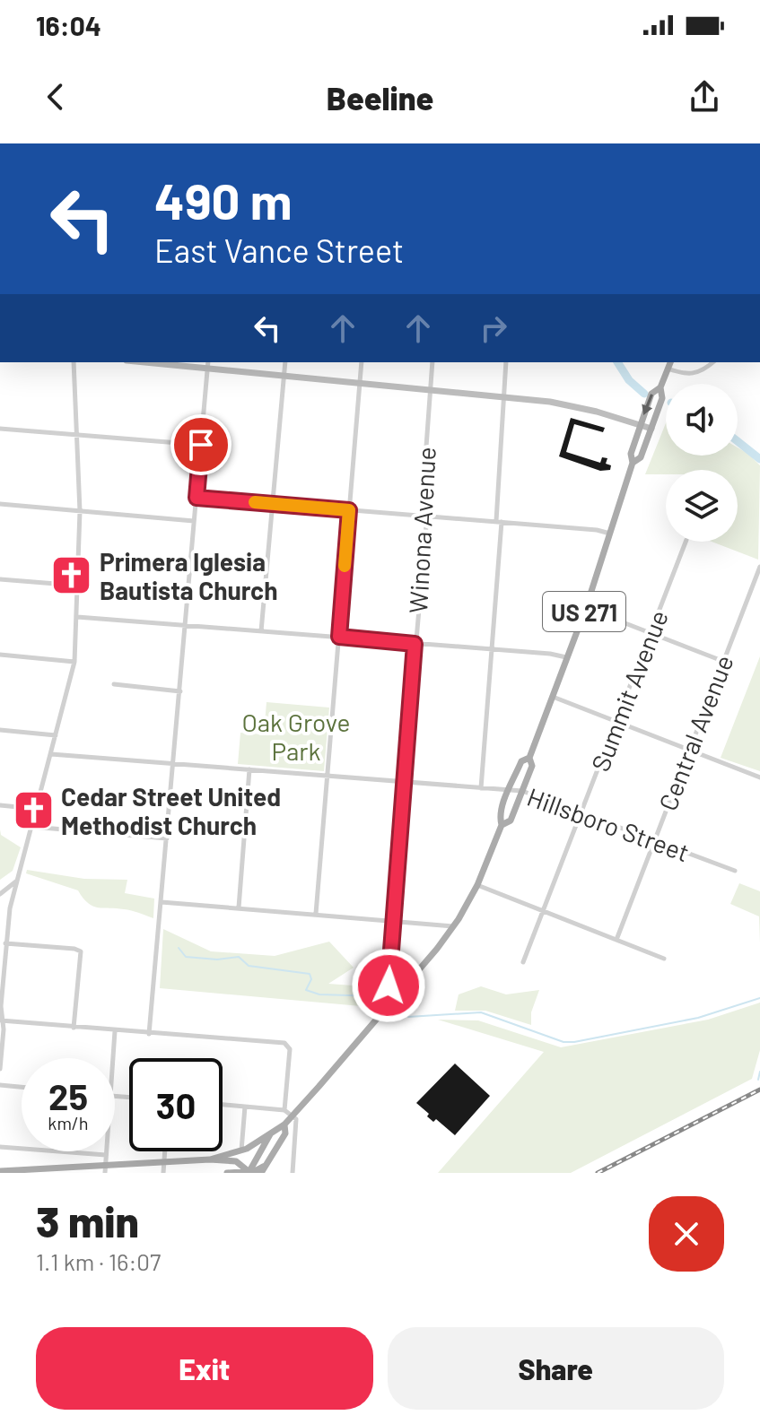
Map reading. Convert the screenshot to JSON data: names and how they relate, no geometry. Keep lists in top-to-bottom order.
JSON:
{
  "streets": {
    "main road": ["US 271"],
    "street": [
      "Winona Avenue",
      "Summit Avenue",
      "Central Avenue",
      "Hillsboro Street"
    ]
  },
  "crossings": [
    ["Winona Avenue", "US 271"],
    ["Winona Avenue", "Hillsboro Street"],
    ["US 271", "Hillsboro Street"],
    ["Summit Avenue", "Hillsboro Street"],
    ["Central Avenue", "Hillsboro Street"]
  ],
  "parks": ["Oak Grove Park"],
  "places": {
    "church": ["Primera Iglesia Bautista Church", "Cedar Street United Methodist Church"]
  },
  "page": {
    "status": "16:04",
    "header": "Beeline",
    "turn": ["490 m", "East Vance Street"],
    "speed": "25 km/h",
    "limit": "30",
    "heading": ["3 min", "1.1 km · 16:07"],
    "buttons": ["Exit", "Share"]
  }
}
